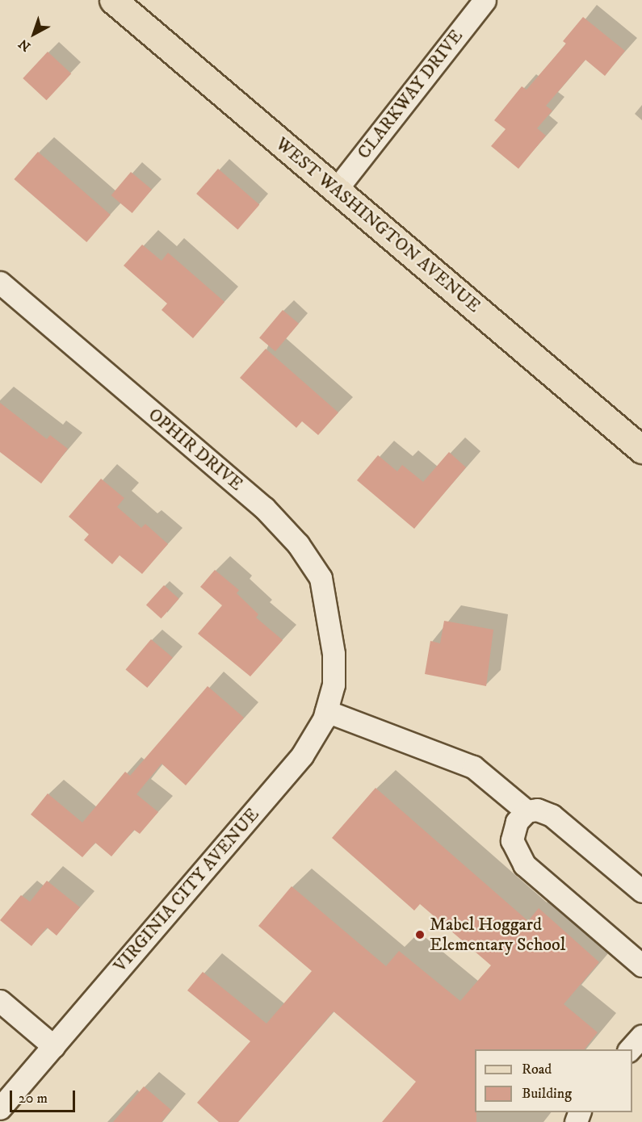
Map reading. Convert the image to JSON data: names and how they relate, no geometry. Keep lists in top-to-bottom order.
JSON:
{
  "streets": {
    "main road": ["WEST WASHINGTON AVENUE"],
    "street": ["CLARKWAY DRIVE", "OPHIR DRIVE", "VIRGINIA CITY AVENUE"]
  },
  "crossings": [
    ["CLARKWAY DRIVE", "WEST WASHINGTON AVENUE"],
    ["OPHIR DRIVE", "VIRGINIA CITY AVENUE"]
  ],
  "places": ["Mabel Hoggard Elementary School"],
  "legend": ["Road", "Building"],
  "scale_bar": "20 m",
  "north": "bottom left"
}
